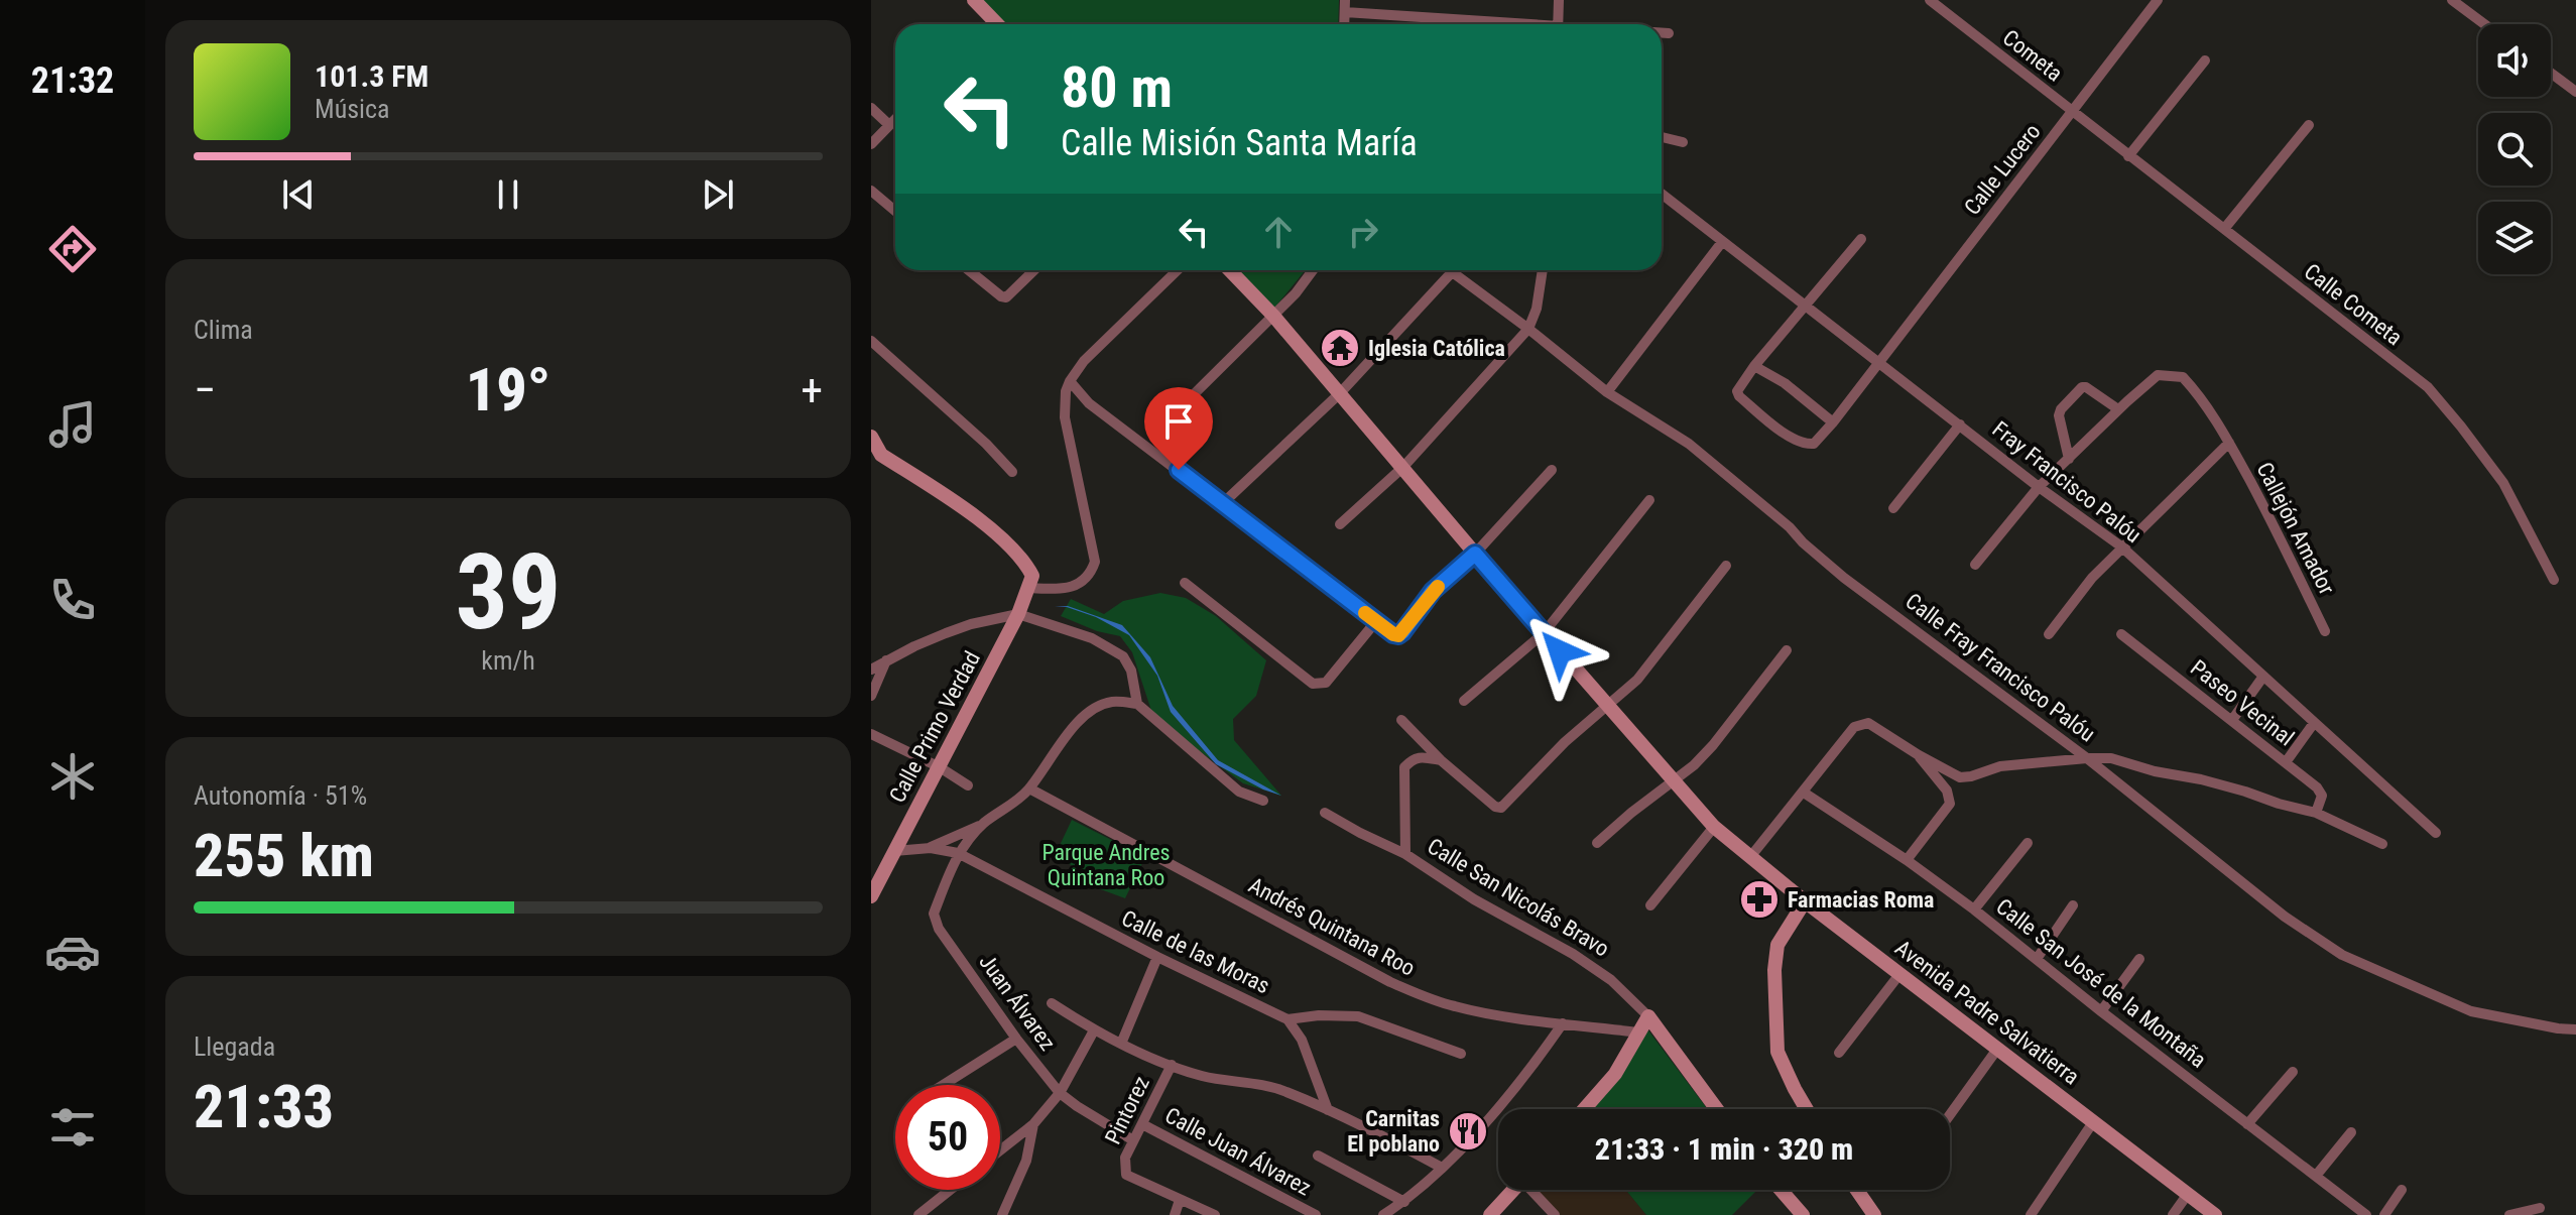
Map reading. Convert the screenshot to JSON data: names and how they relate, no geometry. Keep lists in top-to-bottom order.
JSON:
{
  "streets": {
    "street": [
      "Cometa",
      "Calle Lucero",
      "Calle Cometa",
      "Fray Francisco Palóu",
      "Callejón Amador",
      "Calle Fray Francisco Palóu",
      "Paseo Vecinal",
      "Calle Primo Verdad",
      "Calle San Nicolás Bravo",
      "Andrés Quintana Roo",
      "Calle de las Moras",
      "Calle San José de la Montaña",
      "Juan Álvarez",
      "Avenida Padre Salvatierra",
      "Pintorez",
      "Calle Juan Álvarez"
    ]
  },
  "crossings": [
    ["Cometa", "Calle Lucero"],
    ["Cometa", "Calle Cometa"],
    ["Calle Lucero", "Calle Cometa"],
    ["Calle Lucero", "Fray Francisco Palóu"],
    ["Calle de las Moras", "Juan Álvarez"],
    ["Juan Álvarez", "Pintorez"],
    ["Pintorez", "Calle Juan Álvarez"]
  ],
  "parks": ["Parque Andres Quintana Roo"],
  "places": {
    "temple": ["Iglesia Católica"],
    "pharmacy": ["Farmacias Roma"],
    "restaurant": ["Carnitas El poblano"]
  },
  "page": {
    "tabs": "21:32",
    "turn": ["80 m", "Calle Misión Santa María"],
    "song": ["101.3 FM", "Música"],
    "tile": [
      "Clima",
      ["39", "km/h"],
      ["Autonomía · 51%", "255 km"],
      ["Llegada", "21:33"]
    ],
    "heat": ["−", "19°", "+"],
    "limit": "50",
    "trip": "21:33 · 1 min · 320 m"
  }
}
